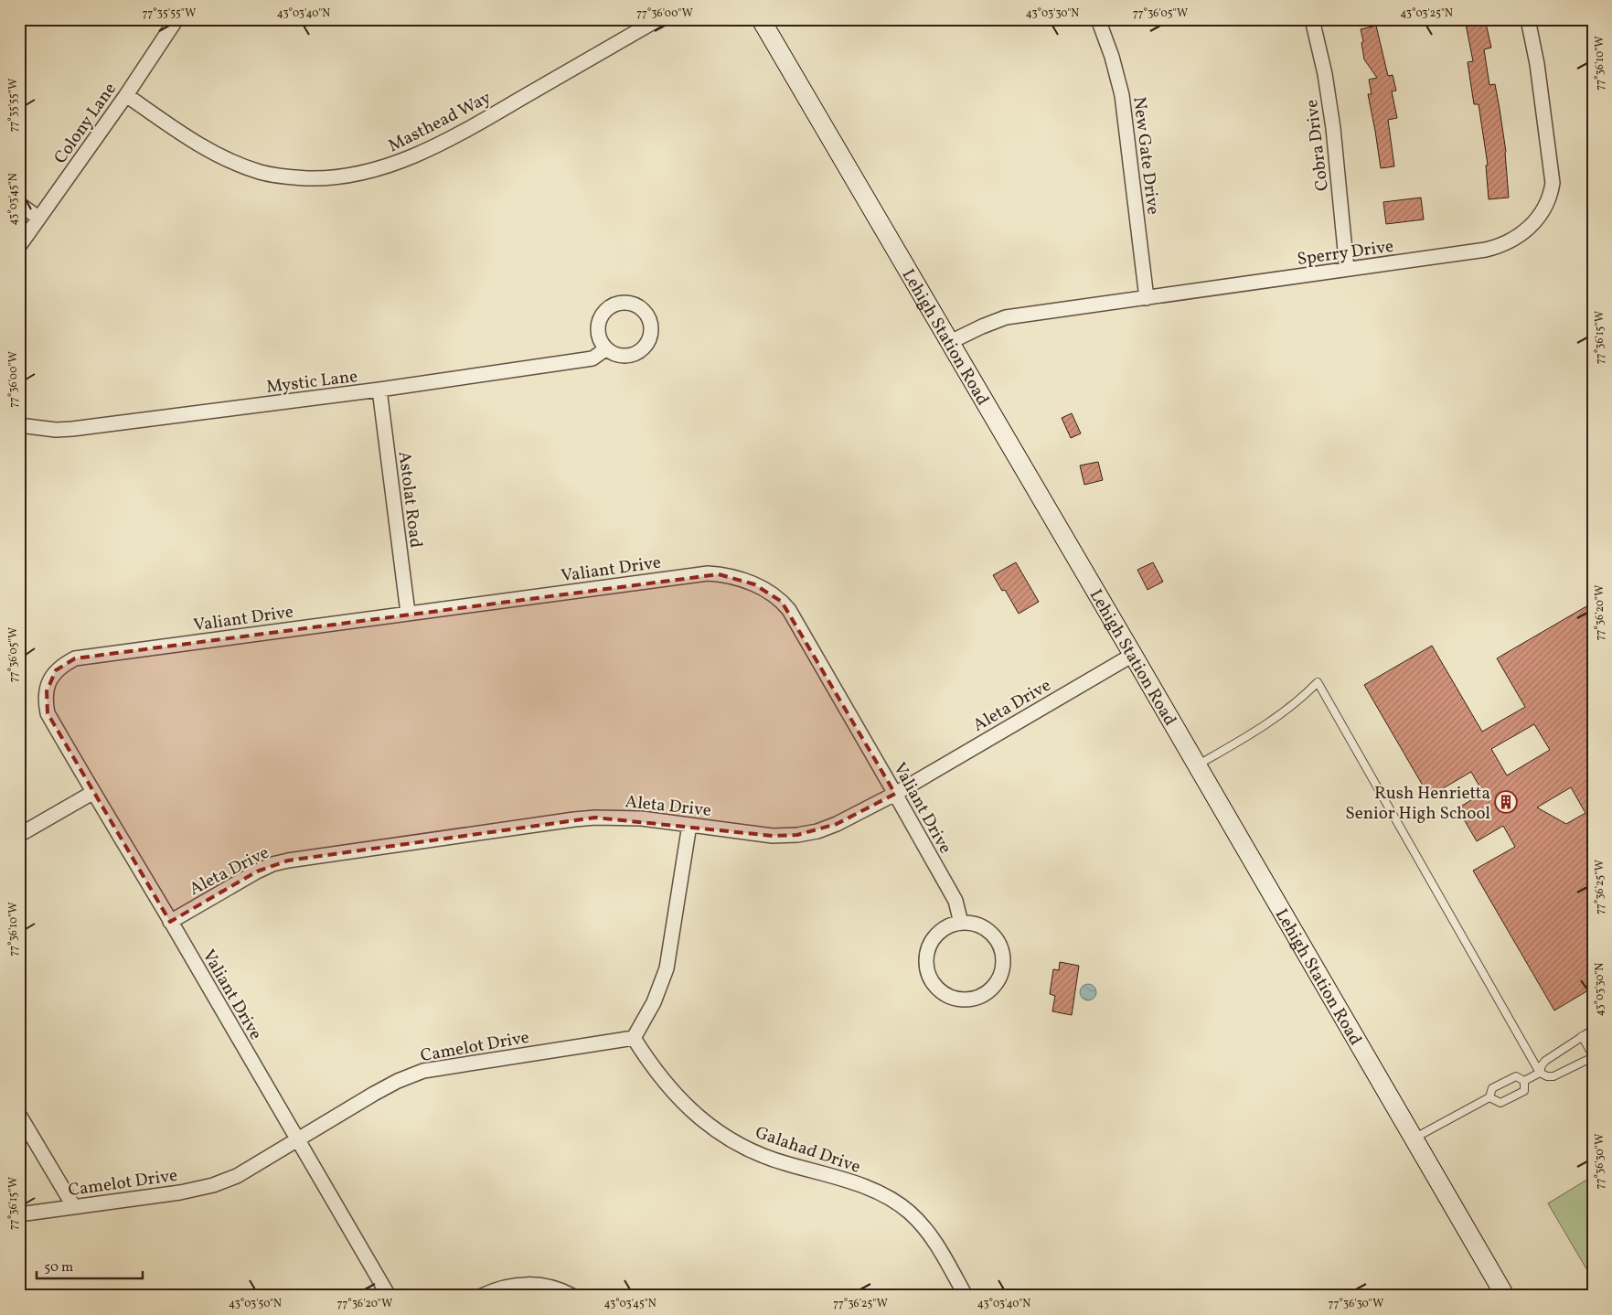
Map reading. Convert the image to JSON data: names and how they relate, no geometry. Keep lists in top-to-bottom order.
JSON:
{
  "streets": {
    "main road": ["Lehigh Station Road"],
    "street": [
      "Masthead Way",
      "Colony Lane",
      "Cobra Drive",
      "New Gate Drive",
      "Sperry Drive",
      "Mystic Lane",
      "Astolat Road",
      "Valiant Drive",
      "Aleta Drive",
      "Camelot Drive",
      "Galahad Drive"
    ]
  },
  "crossings": [
    ["Masthead Way", "Colony Lane"],
    ["Cobra Drive", "Sperry Drive"],
    ["New Gate Drive", "Sperry Drive"],
    ["Sperry Drive", "Lehigh Station Road"],
    ["Lehigh Station Road", "Aleta Drive"],
    ["Mystic Lane", "Astolat Road"],
    ["Astolat Road", "Valiant Drive"],
    ["Valiant Drive", "Aleta Drive"],
    ["Valiant Drive", "Camelot Drive"],
    ["Camelot Drive", "Galahad Drive"]
  ],
  "places": {
    "building": ["Rush Henrietta Senior High School"]
  },
  "scale_bar": "50 m",
  "coordinates": [
    "77°35'55\"W",
    "43°03'40\"N",
    "77°36'00\"W",
    "43°03'30\"N",
    "77°36'05\"W",
    "43°03'25\"N",
    "77°36'10\"W",
    "43°03'45\"N",
    "77°36'15\"W",
    "77°36'20\"W",
    "77°36'25\"W",
    "77°36'30\"W",
    "43°03'50\"N"
  ]
}
